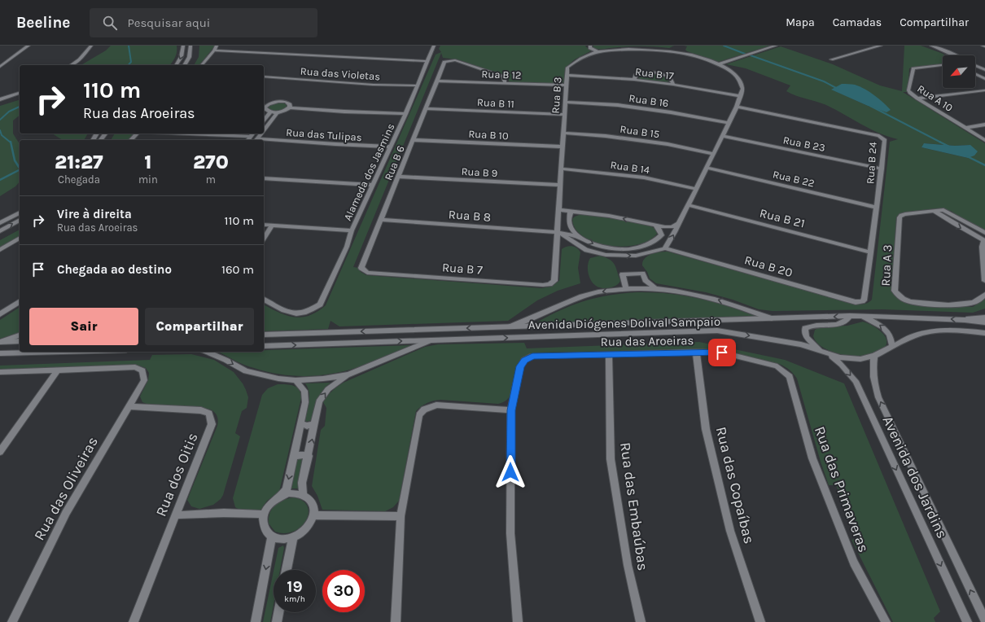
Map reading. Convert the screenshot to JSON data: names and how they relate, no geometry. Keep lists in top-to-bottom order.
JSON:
{
  "streets": {
    "street": [
      "Rua das Violetas",
      "Rua B 17",
      "Rua B 12",
      "Rua B 3",
      "Rua A 10",
      "Rua B 16",
      "Rua B 11",
      "Rua B 15",
      "Rua das Tulipas",
      "Rua B 10",
      "Rua B 23",
      "Rua B 6",
      "Rua B 24",
      "Rua B 14",
      "Alameda dos Jasmins",
      "Rua B 9",
      "Rua B 22",
      "Rua B 8",
      "Rua B 21",
      "Rua A 3",
      "Rua B 20",
      "Rua B 7",
      "Avenida Diógenes Dolival Sampaio",
      "Rua das Aroeiras",
      "Rua dos Oitis",
      "Avenida dos Jardins",
      "Rua das Copaíbas",
      "Rua das Oliveiras",
      "Rua das Primaveras",
      "Rua das Embaúbas"
    ]
  },
  "crossings": [
    ["Rua das Violetas", "Alameda dos Jasmins"],
    ["Rua B 17", "Rua B 3"],
    ["Rua B 12", "Rua B 3"],
    ["Rua B 12", "Rua B 6"],
    ["Rua B 3", "Rua B 16"],
    ["Rua B 3", "Rua B 11"],
    ["Rua B 3", "Rua B 15"],
    ["Rua B 3", "Rua B 10"],
    ["Rua B 3", "Rua B 23"],
    ["Rua B 3", "Rua B 24"],
    ["Rua B 3", "Rua B 14"],
    ["Rua B 3", "Rua B 9"],
    ["Rua B 3", "Rua B 22"],
    ["Rua B 3", "Rua B 8"],
    ["Rua B 3", "Rua B 21"],
    ["Rua B 3", "Rua B 20"],
    ["Rua B 3", "Rua B 7"],
    ["Rua B 11", "Rua B 6"],
    ["Rua das Tulipas", "Alameda dos Jasmins"],
    ["Rua B 10", "Rua B 6"],
    ["Rua B 23", "Rua B 24"],
    ["Rua B 6", "Rua B 9"],
    ["Rua B 6", "Rua B 8"],
    ["Rua B 6", "Rua B 7"],
    ["Rua B 24", "Rua B 22"],
    ["Rua B 24", "Rua B 21"],
    ["Rua B 24", "Rua B 20"],
    ["Avenida Diógenes Dolival Sampaio", "Avenida dos Jardins"],
    ["Rua das Aroeiras", "Rua das Copaíbas"],
    ["Rua das Aroeiras", "Rua das Primaveras"],
    ["Rua das Aroeiras", "Rua das Embaúbas"],
    ["Rua dos Oitis", "Rua das Oliveiras"]
  ],
  "north": "bottom left",
  "page": {
    "header": "Beeline",
    "search": "Pesquisar aqui",
    "nav": ["Mapa", "Camadas", "Compartilhar"],
    "turn": ["110 m", "Rua das Aroeiras"],
    "eta": [
      "21:27",
      "Chegada",
      "1",
      "min",
      "270",
      "m"
    ],
    "list": [
      {
        "name": "Vire à direita",
        "note": "Rua das Aroeiras",
        "value": "110 m"
      },
      {
        "name": "Chegada ao destino",
        "value": "160 m"
      }
    ],
    "buttons": ["Sair", "Compartilhar"],
    "speed": "19 km/h",
    "limit": "30"
  }
}
